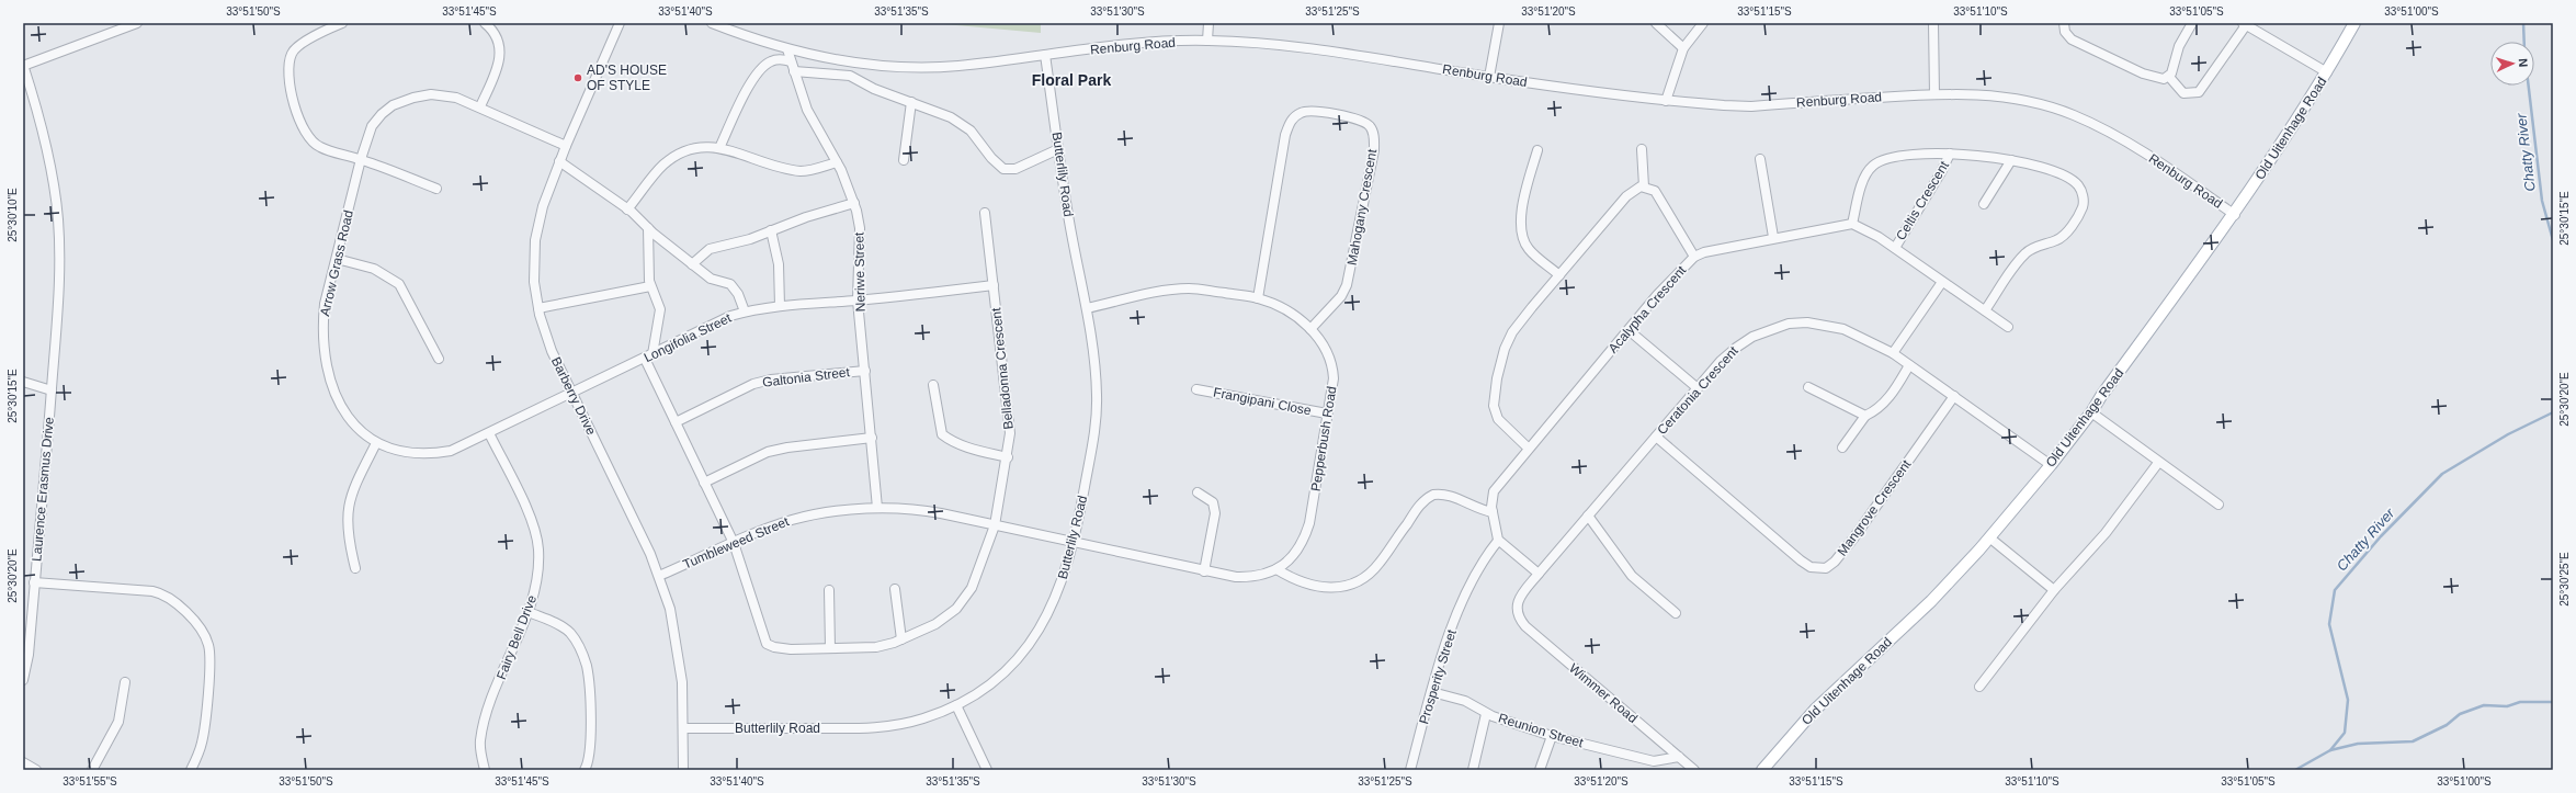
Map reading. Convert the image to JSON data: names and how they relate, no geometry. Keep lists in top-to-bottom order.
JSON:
{
  "streets": {
    "main road": ["Old Uitenhage Road"],
    "street": [
      "Renburg Road",
      "Butterlily Road",
      "Celtis Crescent",
      "Mahogany Crescent",
      "Arrow Grass Road",
      "Neriwe Street",
      "Acalypha Crescent",
      "Longifolia Street",
      "Belladonna Crescent",
      "Galtonia Street",
      "Ceratonia Crescent",
      "Barberry Drive",
      "Frangipani Close",
      "Pepperbush Road",
      "Laurence Erasmus Drive",
      "Mangrove Crescent",
      "Tumbleweed Street",
      "Fairy Bell Drive",
      "Prosperity Street",
      "Wimmer Road",
      "Reunion Street"
    ]
  },
  "crossings": [
    ["Renburg Road", "Old Uitenhage Road"],
    ["Renburg Road", "Butterlily Road"],
    ["Renburg Road", "Neriwe Street"],
    ["Old Uitenhage Road", "Ceratonia Crescent"],
    ["Butterlily Road", "Barberry Drive"],
    ["Butterlily Road", "Pepperbush Road"],
    ["Butterlily Road", "Tumbleweed Street"],
    ["Celtis Crescent", "Acalypha Crescent"],
    ["Mahogany Crescent", "Pepperbush Road"],
    ["Arrow Grass Road", "Longifolia Street"],
    ["Arrow Grass Road", "Barberry Drive"],
    ["Arrow Grass Road", "Fairy Bell Drive"],
    ["Neriwe Street", "Longifolia Street"],
    ["Neriwe Street", "Galtonia Street"],
    ["Neriwe Street", "Tumbleweed Street"],
    ["Acalypha Crescent", "Prosperity Street"],
    ["Longifolia Street", "Belladonna Crescent"],
    ["Longifolia Street", "Barberry Drive"],
    ["Belladonna Crescent", "Galtonia Street"],
    ["Belladonna Crescent", "Tumbleweed Street"],
    ["Ceratonia Crescent", "Mangrove Crescent"],
    ["Ceratonia Crescent", "Wimmer Road"],
    ["Barberry Drive", "Tumbleweed Street"],
    ["Frangipani Close", "Pepperbush Road"],
    ["Pepperbush Road", "Tumbleweed Street"],
    ["Prosperity Street", "Reunion Street"],
    ["Wimmer Road", "Reunion Street"]
  ],
  "districts": ["Floral Park"],
  "water": ["Chatty River"],
  "places": ["AD'S HOUSE OF STYLE"],
  "north": "right",
  "coordinates": [
    "33°51'50\"S",
    "33°51'45\"S",
    "33°51'40\"S",
    "33°51'35\"S",
    "33°51'30\"S",
    "33°51'25\"S",
    "33°51'20\"S",
    "33°51'15\"S",
    "33°51'10\"S",
    "33°51'05\"S",
    "33°51'00\"S",
    "25°30'10\"E",
    "25°30'15\"E",
    "25°30'20\"E",
    "25°30'25\"E",
    "33°51'55\"S"
  ]
}
